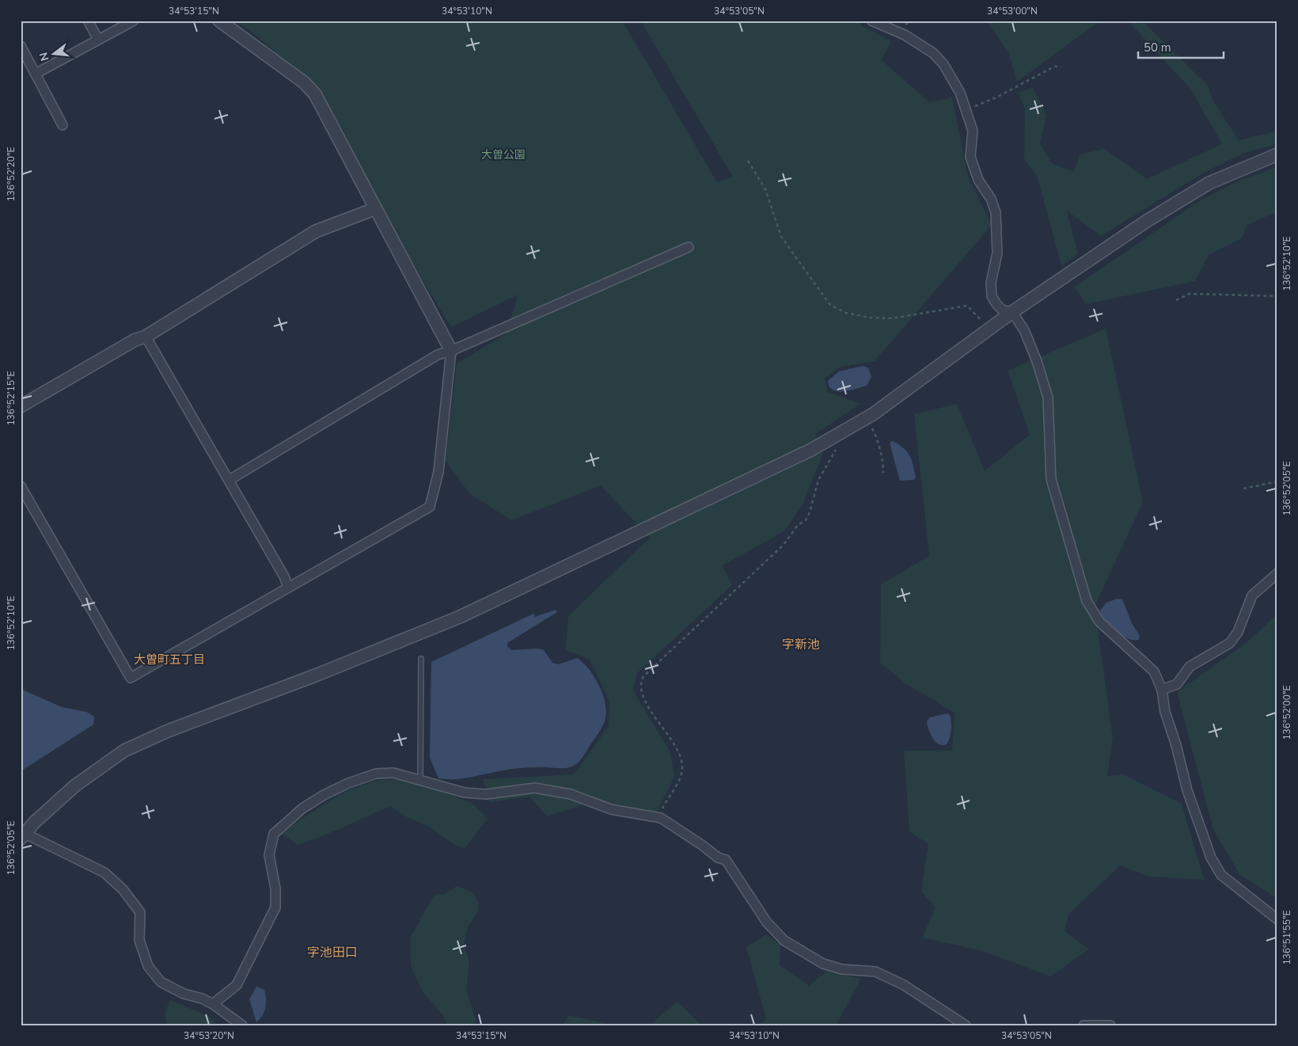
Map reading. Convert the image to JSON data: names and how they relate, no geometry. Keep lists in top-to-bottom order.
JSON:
{
  "districts": ["字新池", "大曽町五丁目", "字池田口"],
  "parks": ["大曽公園"],
  "scale_bar": "50 m",
  "north": "left",
  "coordinates": [
    "34°53'15\"N",
    "34°53'10\"N",
    "34°53'05\"N",
    "34°53'00\"N",
    "136°52'20\"E",
    "136°52'10\"E",
    "136°52'15\"E",
    "136°52'05\"E",
    "136°52'00\"E",
    "136°51'55\"E",
    "34°53'20\"N"
  ]
}
